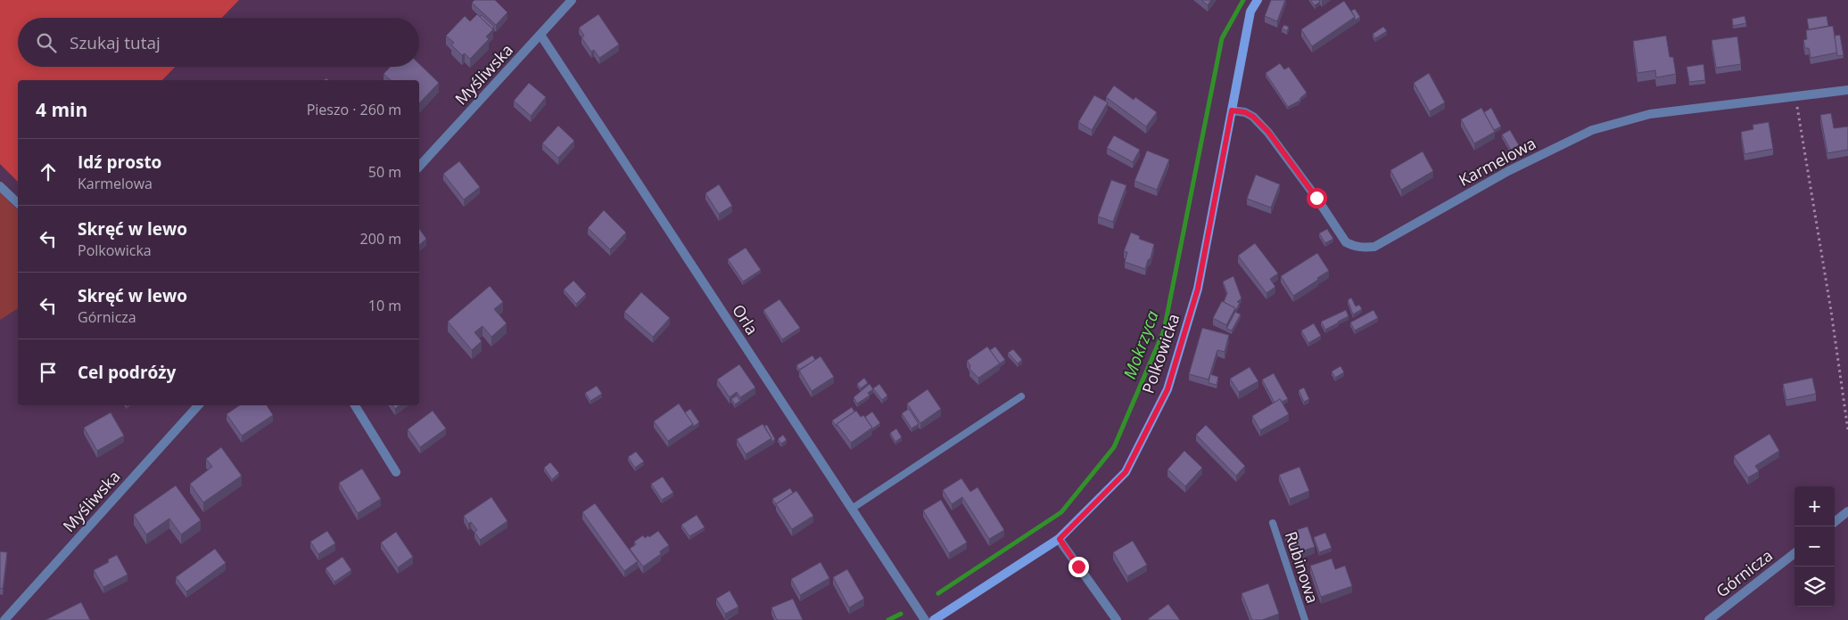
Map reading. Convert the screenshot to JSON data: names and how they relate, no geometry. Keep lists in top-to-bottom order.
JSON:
{
  "streets": {
    "street": [
      "Myśliwska",
      "Karmelowa",
      "Orla",
      "Polkowicka",
      "Górnicza"
    ],
    "lane": ["Rubinowa"]
  },
  "crossings": [
    ["Myśliwska", "Orla"],
    ["Karmelowa", "Polkowicka"]
  ],
  "water": ["Mokrzyca"],
  "page": {
    "search": "Szukaj tutaj",
    "heading": ["4 min", "Pieszo · 260 m"],
    "list": [
      ["Idź prosto", "Karmelowa", "50 m"],
      ["Skręć w lewo", "Polkowicka", "200 m"],
      ["Skręć w lewo", "Górnicza", "10 m"],
      "Cel podróży"
    ],
    "map_buttons": ["+", "−"]
  }
}
